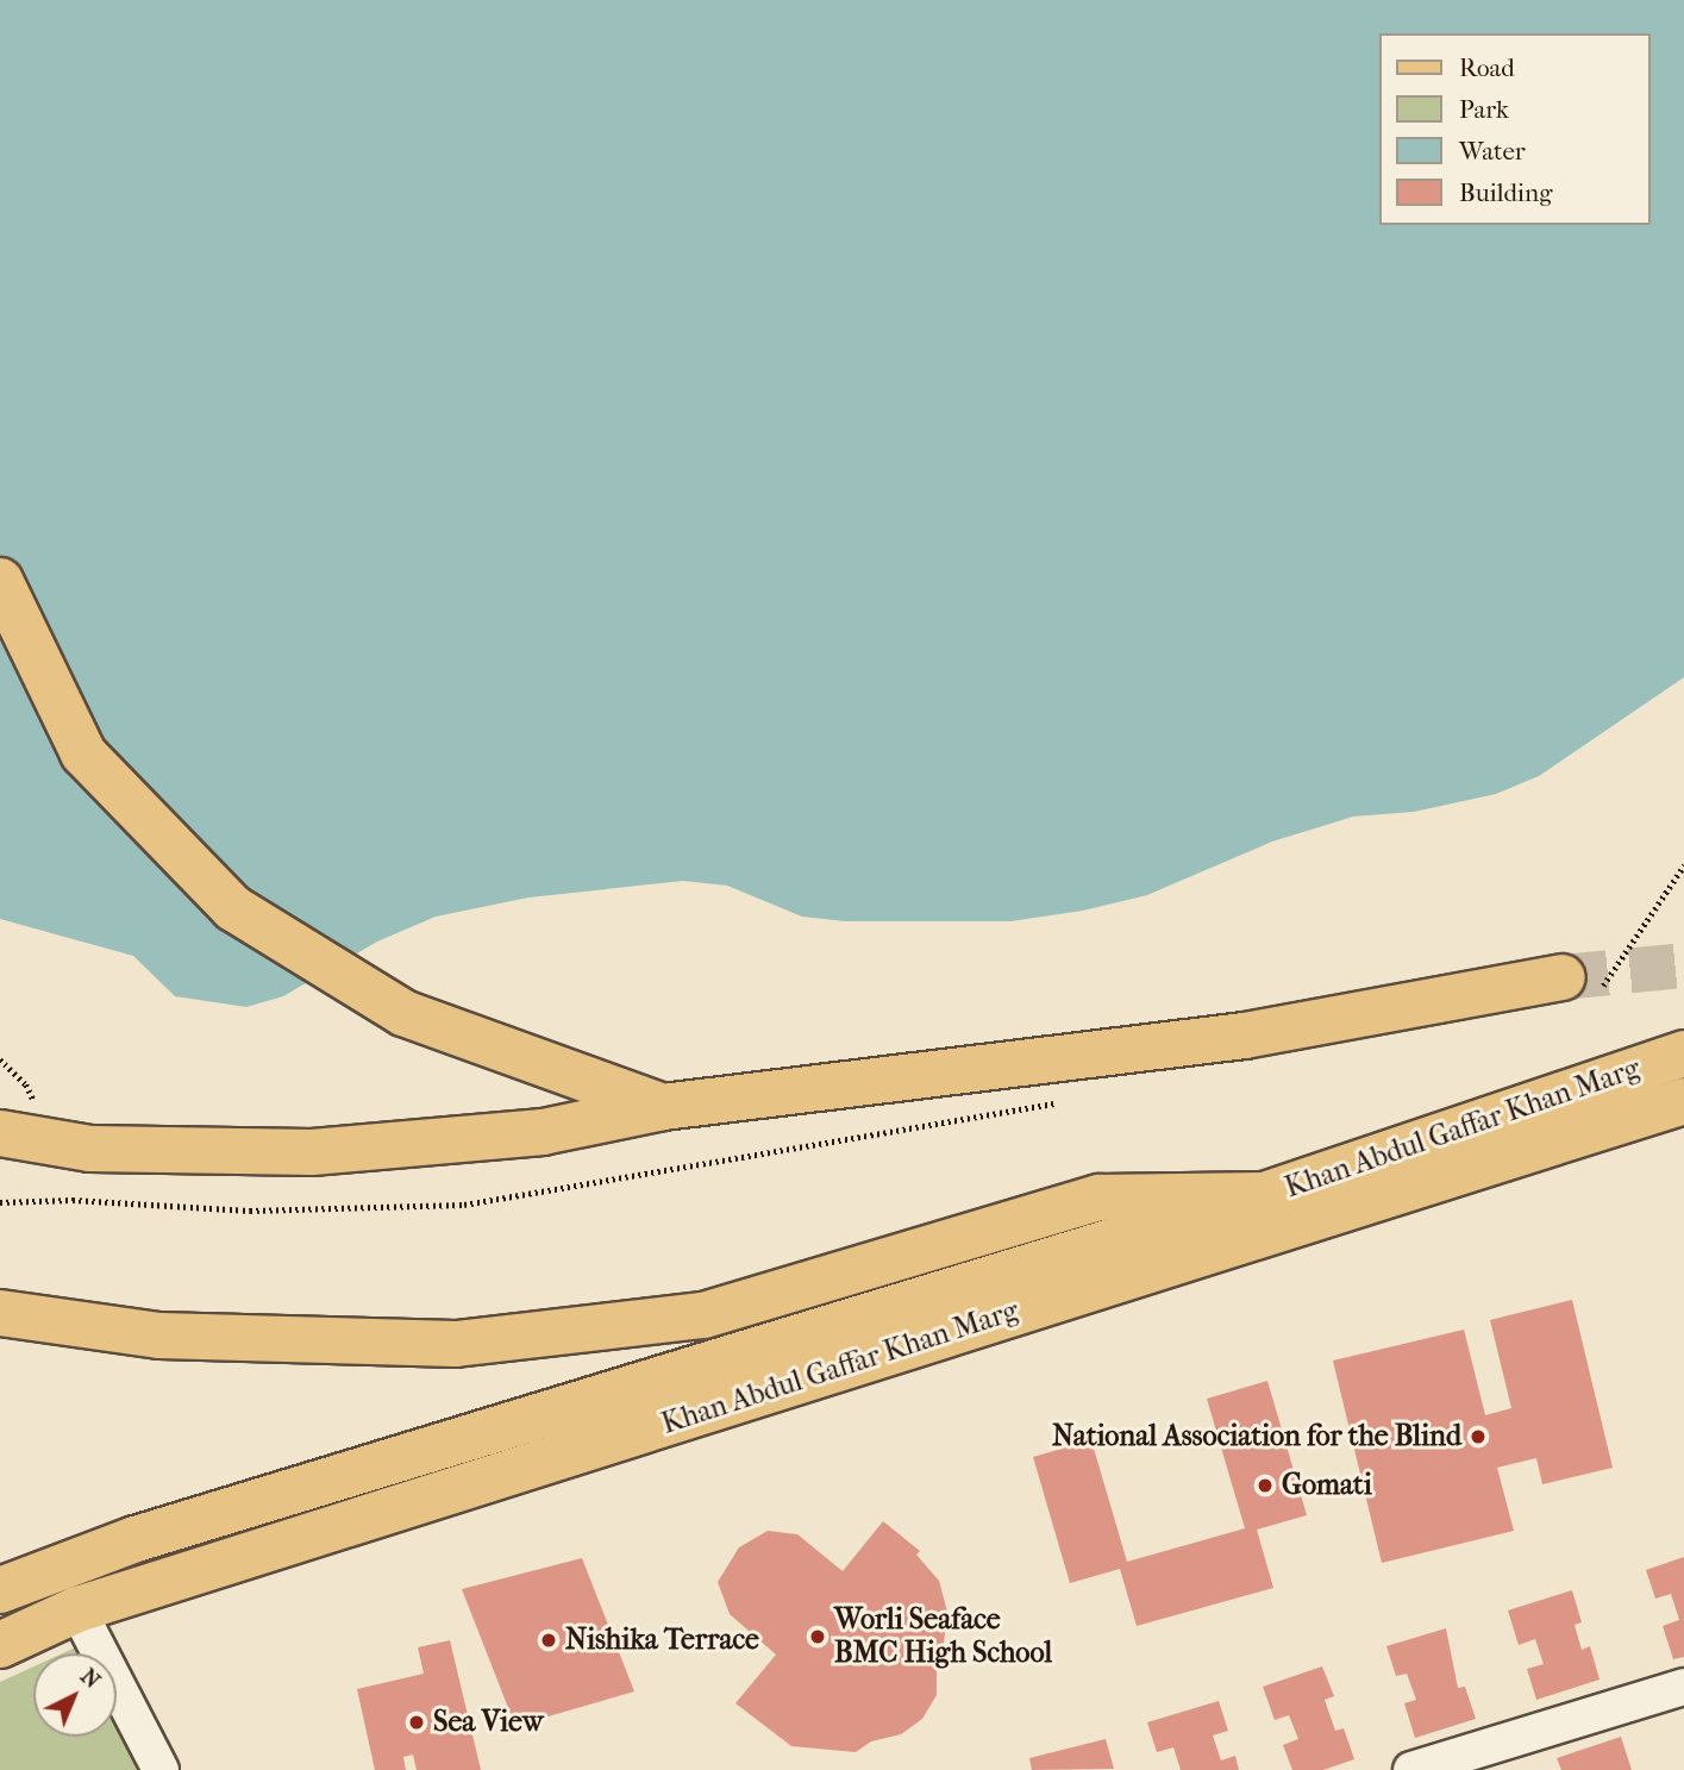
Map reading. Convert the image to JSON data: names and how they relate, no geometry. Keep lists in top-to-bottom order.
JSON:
{
  "streets": {
    "main road": ["Khan Abdul Gaffar Khan Marg"]
  },
  "places": [
    "National Association for the Blind",
    "Gomati",
    "Worli Seaface BMC High School",
    "Nishika Terrace",
    "Sea View"
  ],
  "legend": [
    "Road",
    "Park",
    "Water",
    "Building"
  ],
  "north": "top right"
}
